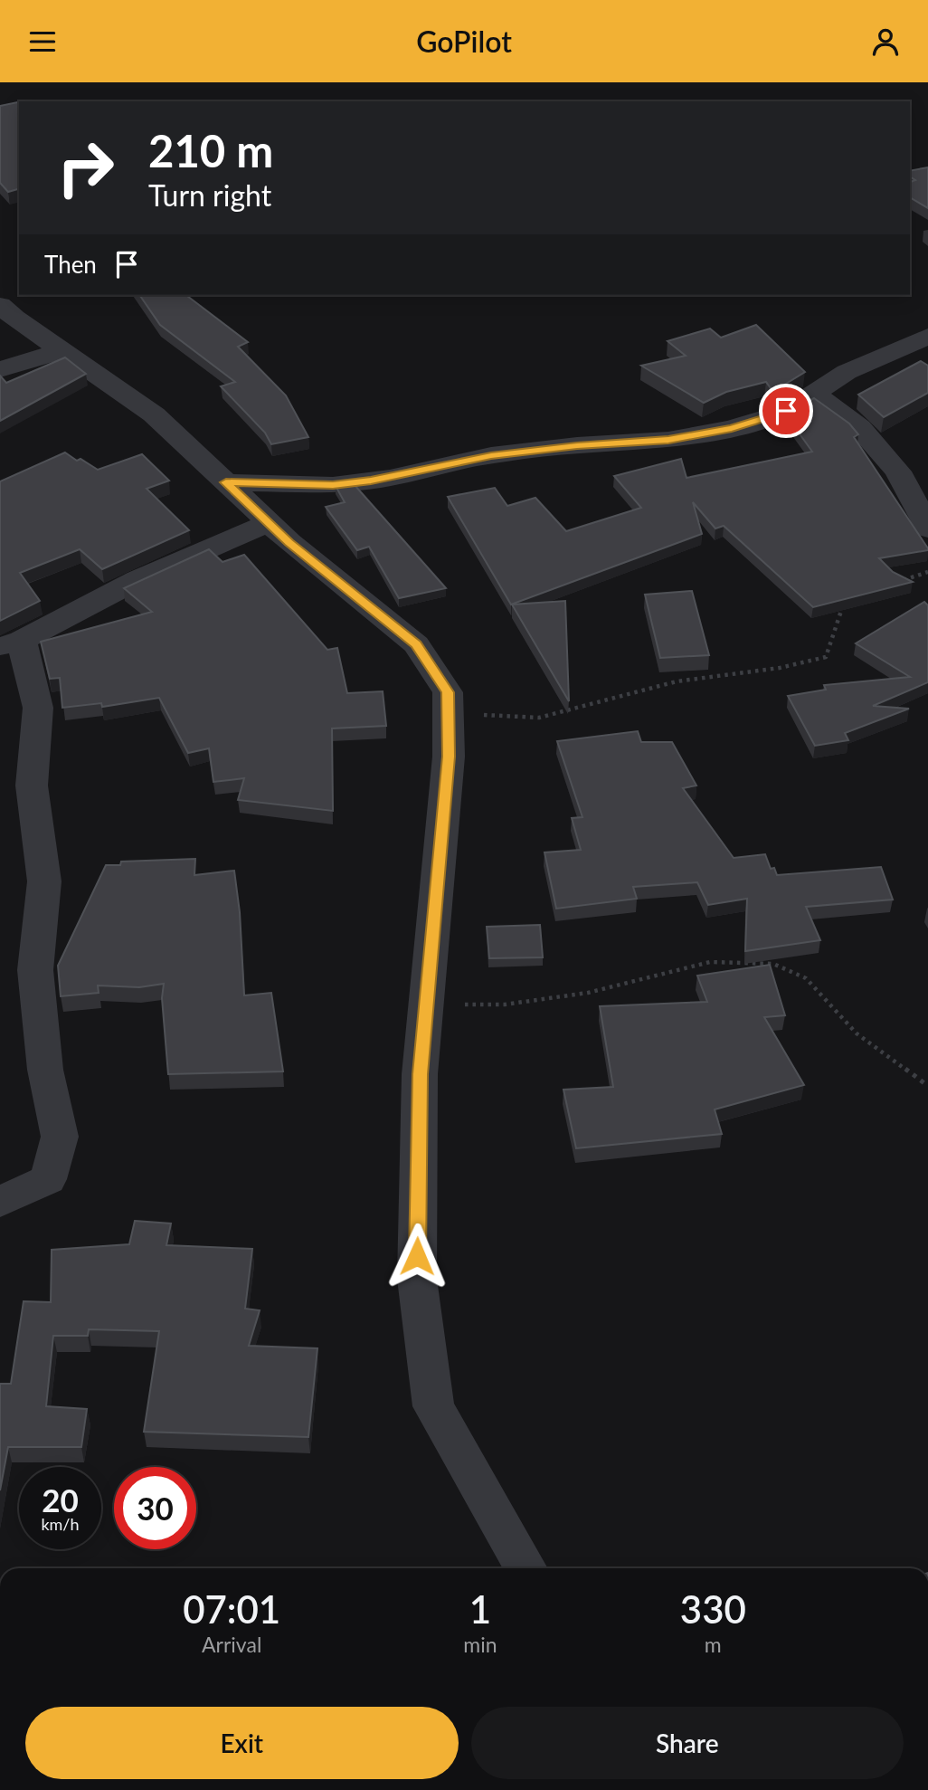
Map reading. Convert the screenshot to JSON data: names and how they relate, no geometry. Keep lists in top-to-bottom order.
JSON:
{
  "page": {
    "header": "GoPilot",
    "turn": ["210 m", "Turn right"],
    "then": "Then",
    "speed": "20 km/h",
    "limit": "30",
    "eta": [
      "07:01",
      "Arrival",
      "1",
      "min",
      "330",
      "m"
    ],
    "buttons": ["Exit", "Share"]
  }
}
